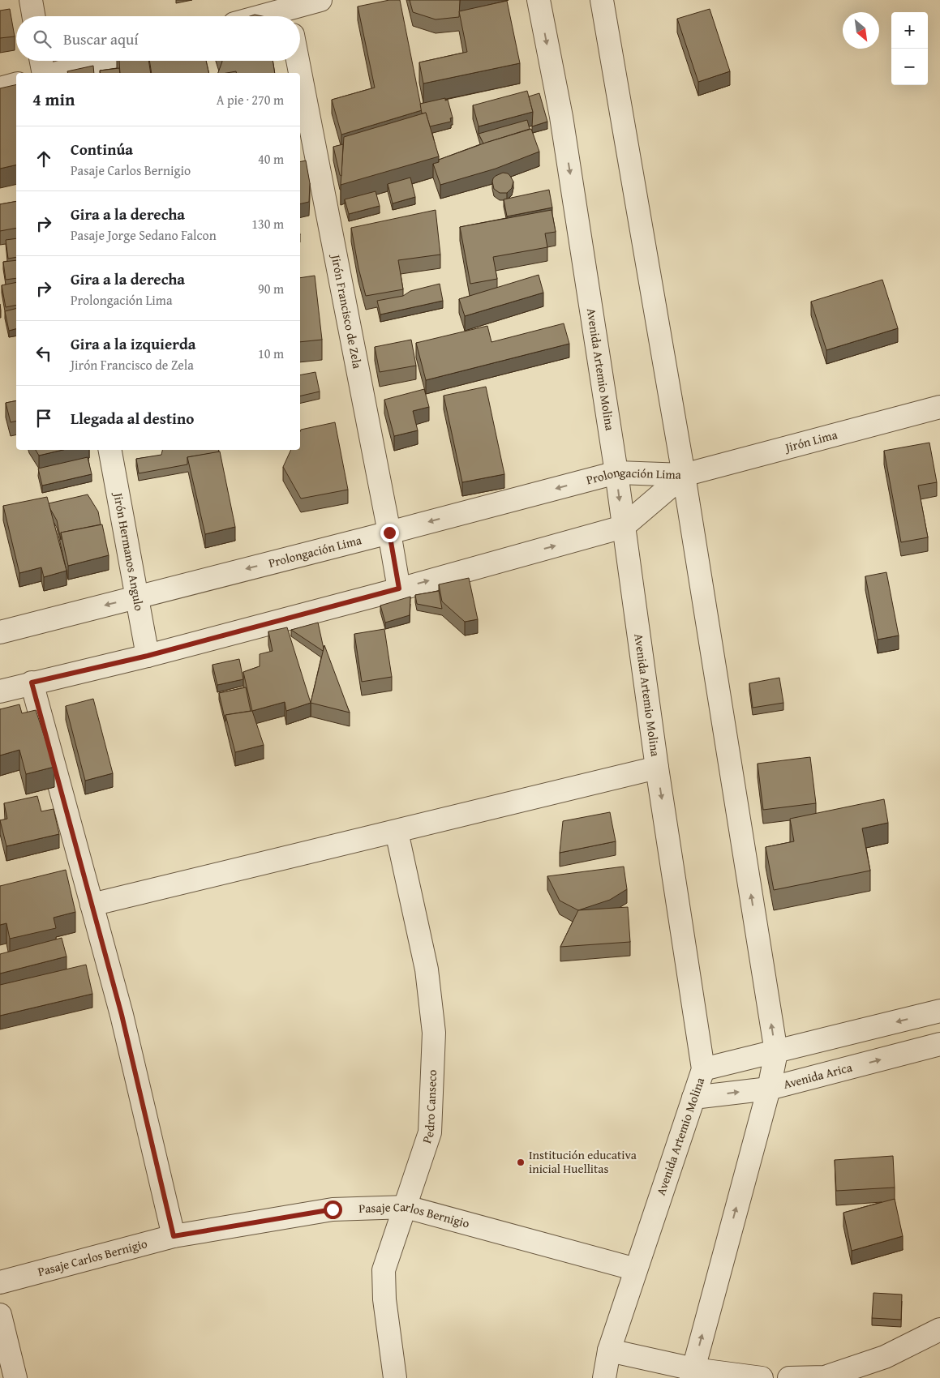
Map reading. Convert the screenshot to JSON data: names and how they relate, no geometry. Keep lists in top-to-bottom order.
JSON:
{
  "streets": {
    "street": [
      "Jirón Francisco de Zela",
      "Avenida Artemio Molina",
      "Jirón Lima",
      "Prolongación Lima",
      "Jirón Hermanos Angulo",
      "Avenida Arica",
      "Pedro Canseco",
      "Pasaje Carlos Bernigio"
    ]
  },
  "crossings": [
    ["Jirón Francisco de Zela", "Prolongación Lima"],
    ["Avenida Artemio Molina", "Prolongación Lima"],
    ["Avenida Artemio Molina", "Avenida Arica"],
    ["Avenida Artemio Molina", "Pasaje Carlos Bernigio"],
    ["Jirón Lima", "Prolongación Lima"],
    ["Prolongación Lima", "Jirón Hermanos Angulo"],
    ["Pedro Canseco", "Pasaje Carlos Bernigio"]
  ],
  "places": ["Institución educativa inicial Huellitas"],
  "north": "bottom right",
  "page": {
    "map_buttons": ["+", "−"],
    "search": "Buscar aquí",
    "heading": ["4 min", "A pie · 270 m"],
    "list": [
      ["Continúa", "Pasaje Carlos Bernigio", "40 m"],
      ["Gira a la derecha", "Pasaje Jorge Sedano Falcon", "130 m"],
      ["Gira a la derecha", "Prolongación Lima", "90 m"],
      ["Gira a la izquierda", "Jirón Francisco de Zela", "10 m"],
      "Llegada al destino"
    ]
  }
}
